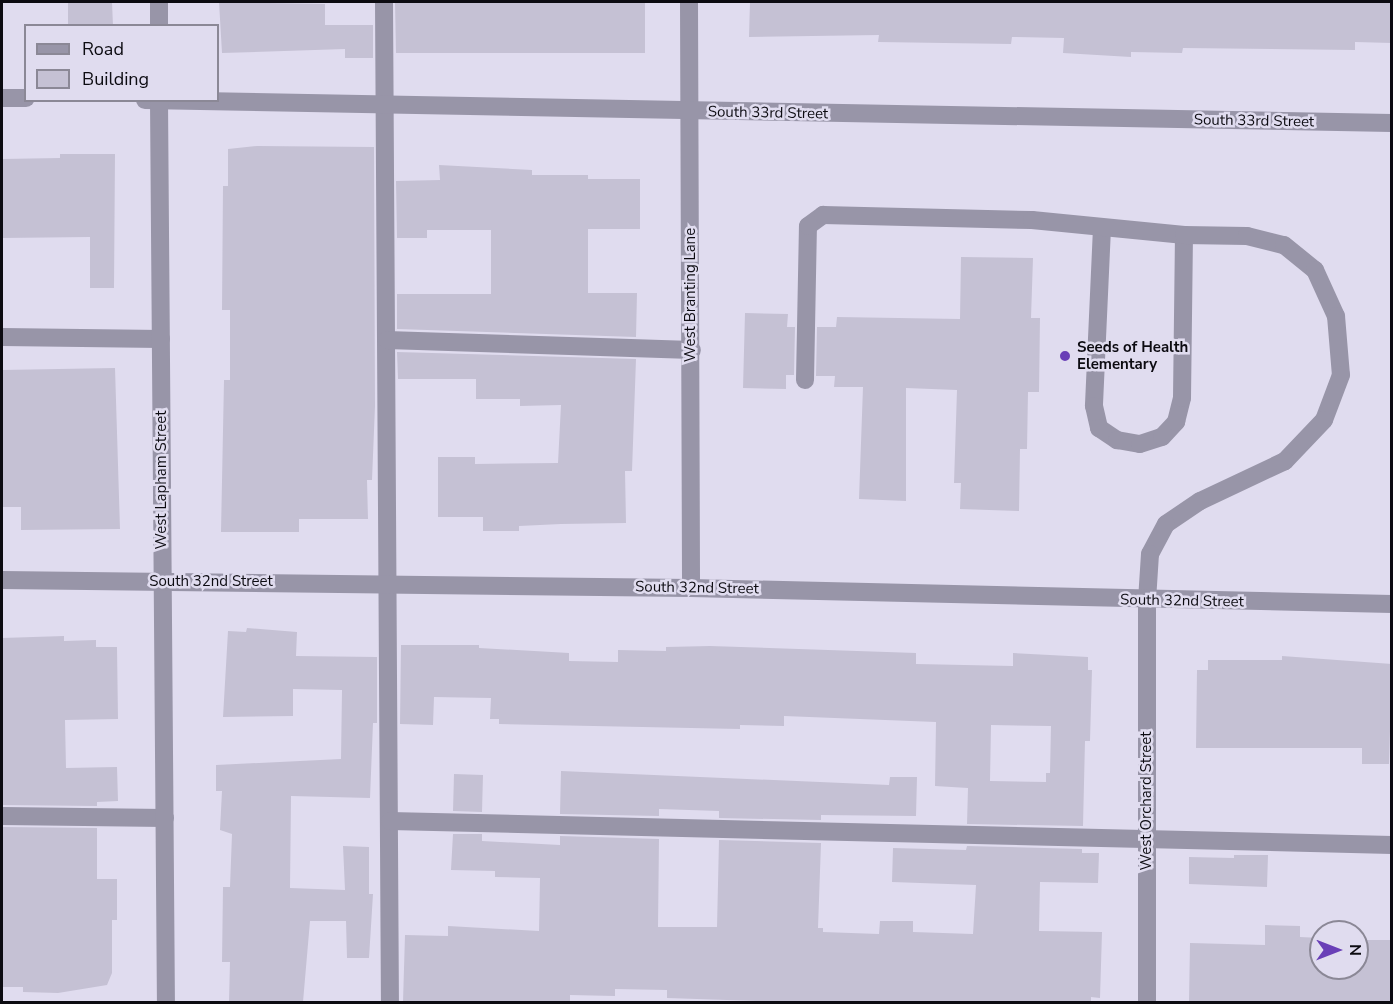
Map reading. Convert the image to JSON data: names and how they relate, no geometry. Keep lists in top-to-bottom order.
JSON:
{
  "streets": {
    "street": [
      "South 33rd Street",
      "West Branting Lane",
      "West Lapham Street",
      "South 32nd Street",
      "West Orchard Street"
    ]
  },
  "crossings": [
    ["South 33rd Street", "West Branting Lane"],
    ["West Branting Lane", "South 32nd Street"],
    ["West Lapham Street", "South 32nd Street"],
    ["South 32nd Street", "West Orchard Street"]
  ],
  "places": ["Seeds of Health Elementary"],
  "legend": ["Road", "Building"],
  "north": "right"
}
